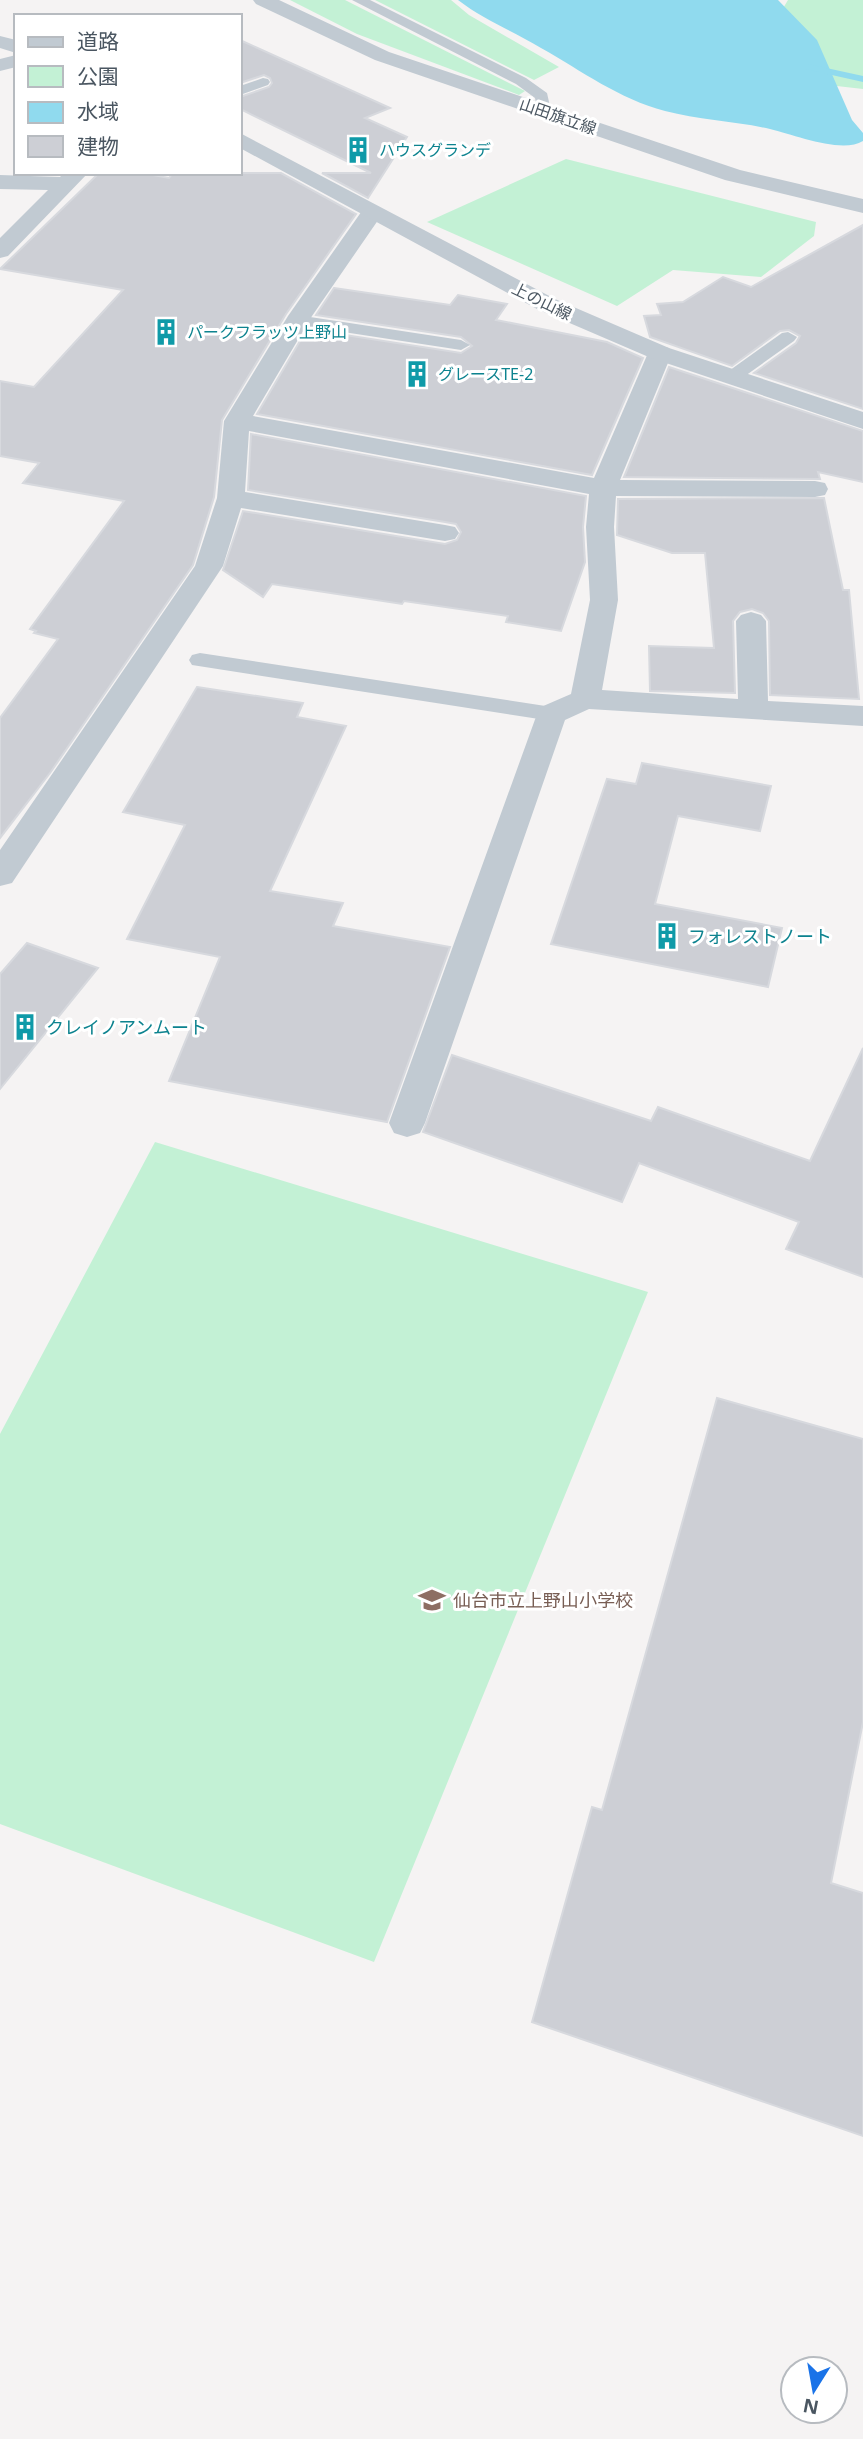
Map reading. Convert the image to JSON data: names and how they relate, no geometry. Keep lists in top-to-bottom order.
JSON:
{
  "streets": {
    "street": ["山田旗立線", "上の山線"]
  },
  "places": {
    "building": [
      "ハウスグランデ",
      "パークフラッツ上野山",
      "グレースTE-2",
      "フォレストノート",
      "クレイノアンムート"
    ],
    "school or university": ["仙台市立上野山小学校"]
  },
  "legend": [
    "道路",
    "公園",
    "水域",
    "建物"
  ],
  "north": "bottom"
}
